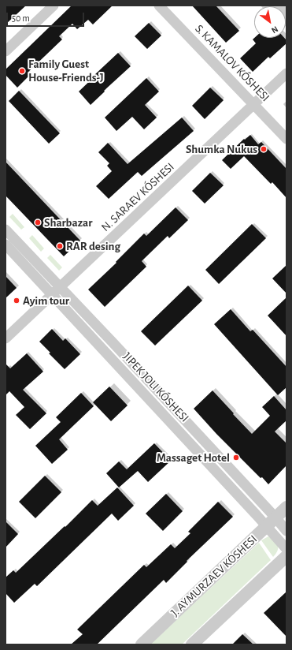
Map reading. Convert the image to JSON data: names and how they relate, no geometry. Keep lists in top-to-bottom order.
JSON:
{
  "streets": {
    "street": ["S. KAMALOV KÓSHESI", "N. SARAEV KÓSHESI", "J. AYMURZAEV KÓSHESI"]
  },
  "crossings": [
    ["S. KAMALOV KÓSHESI", "N. SARAEV KÓSHESI"]
  ],
  "places": [
    "Family Guest House-Friends-J",
    "Shumka Nukus",
    "Sharbazar",
    "RAR desing",
    "Ayim tour",
    "Massaget Hotel"
  ],
  "scale_bar": "50 m",
  "north": "bottom right"
}
